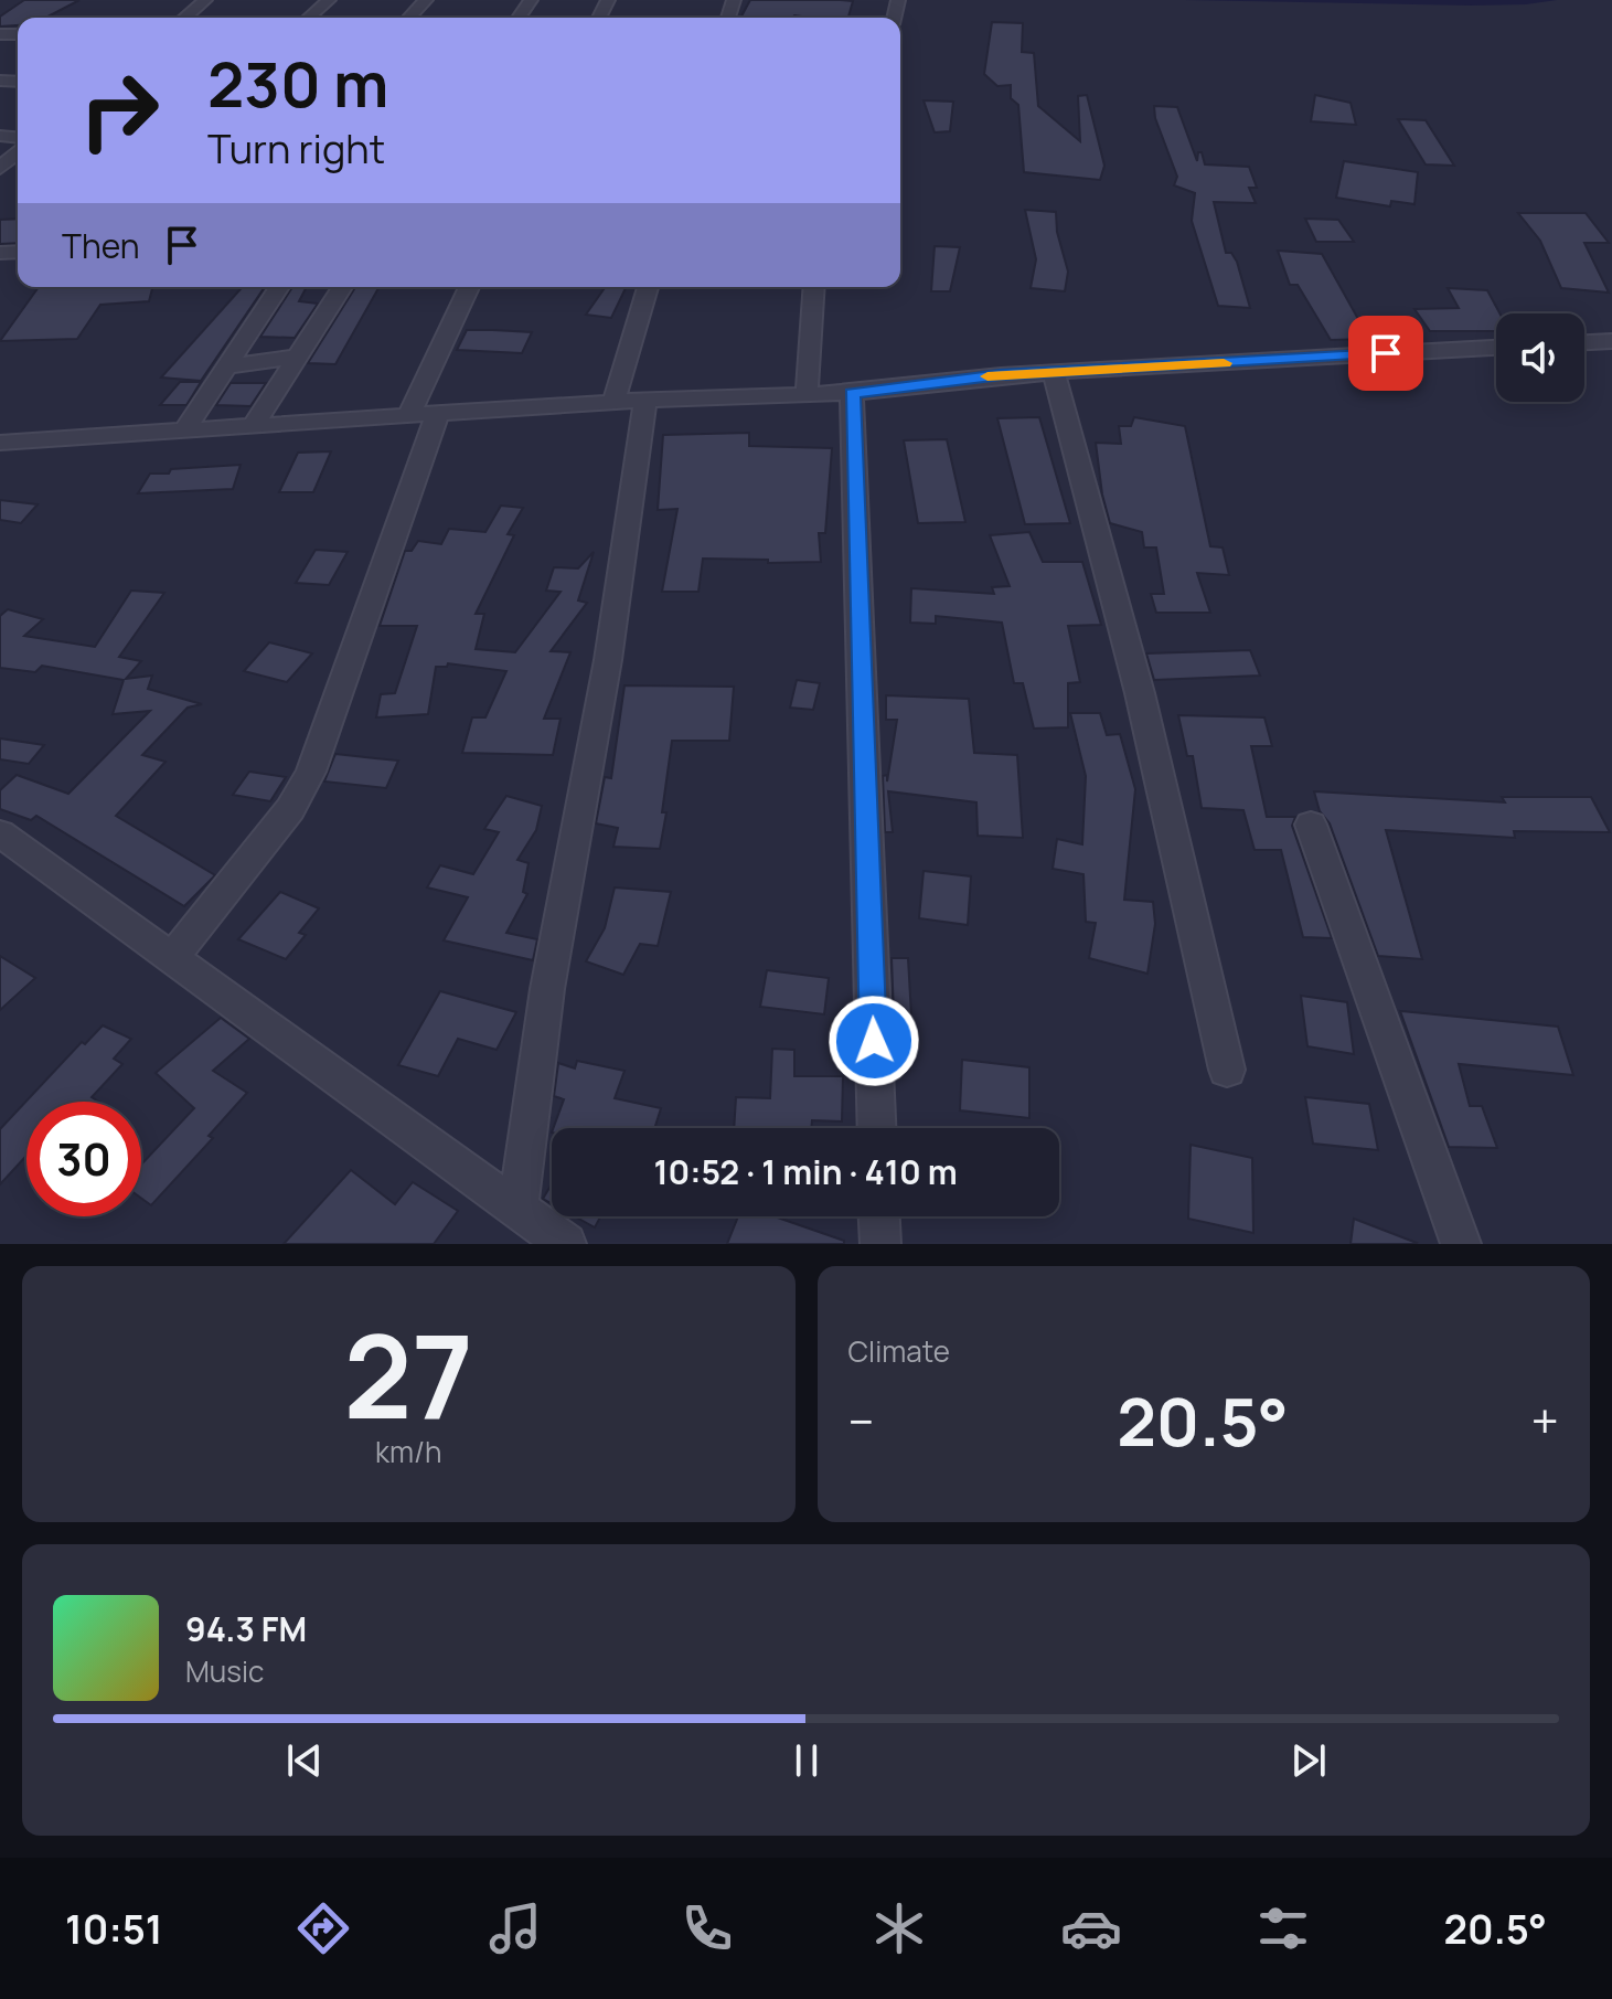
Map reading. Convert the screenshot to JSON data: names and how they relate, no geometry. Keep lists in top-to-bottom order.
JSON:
{
  "page": {
    "turn": ["230 m", "Turn right"],
    "then": "Then",
    "limit": "30",
    "trip": "10:52 · 1 min · 410 m",
    "tile": [
      ["27", "km/h"],
      "Climate"
    ],
    "heat": ["−", "20.5°", "+"],
    "song": ["94.3 FM", "Music"],
    "tabs": ["10:51", "20.5°"]
  }
}
